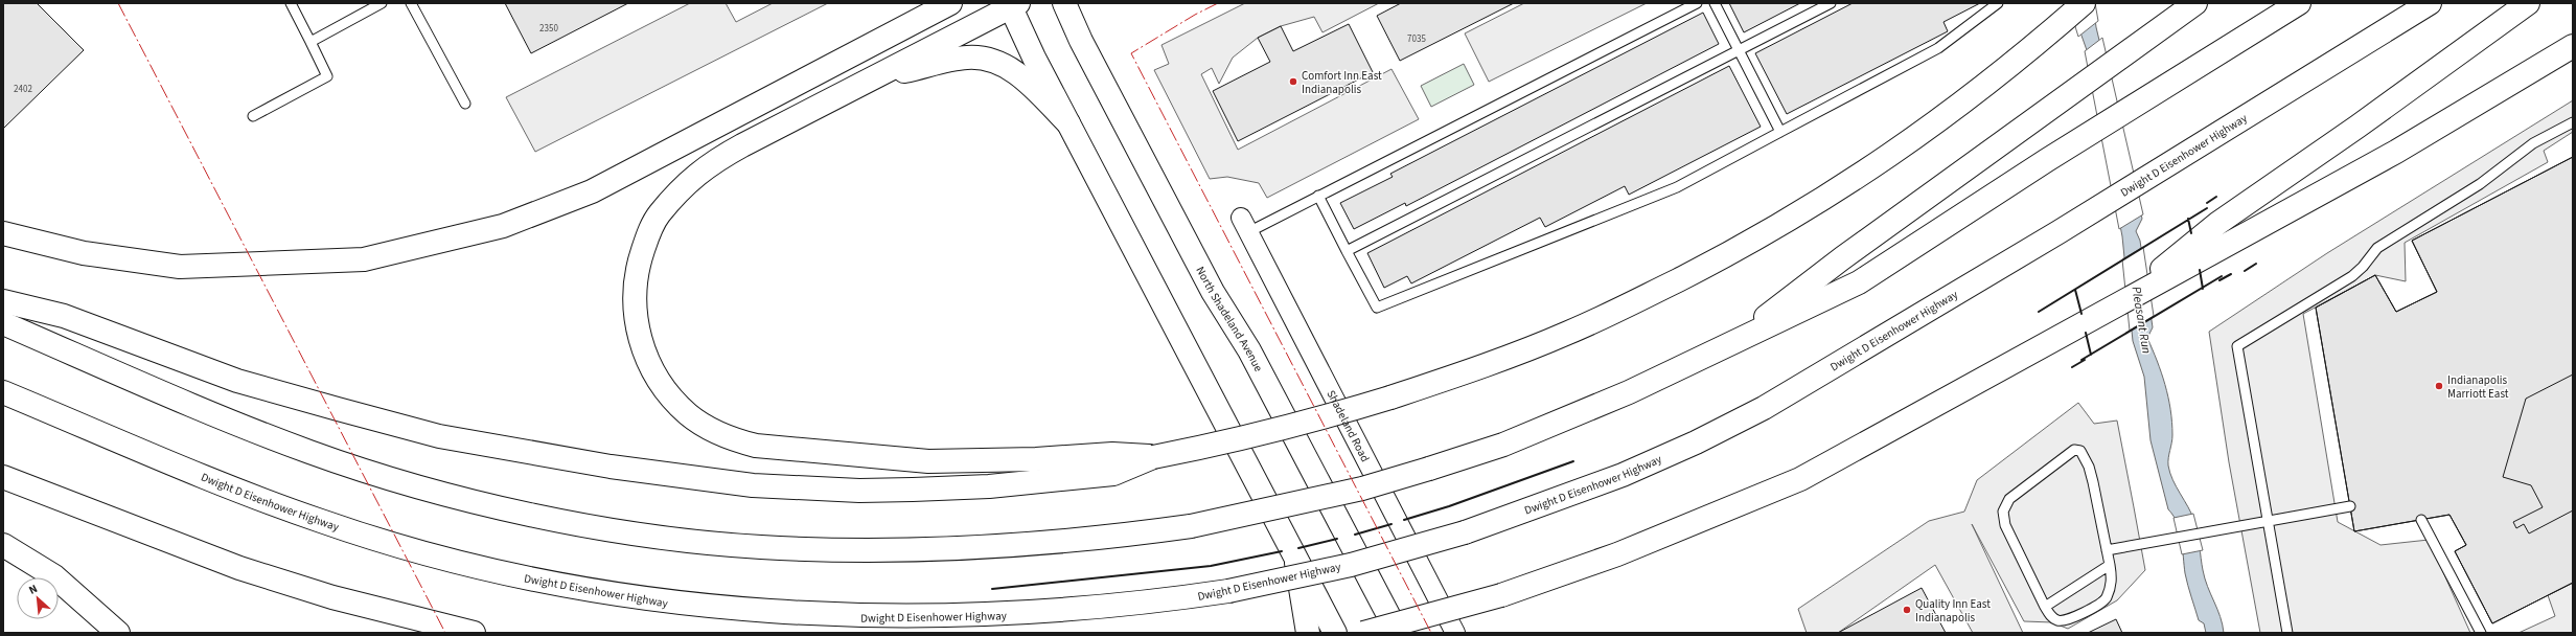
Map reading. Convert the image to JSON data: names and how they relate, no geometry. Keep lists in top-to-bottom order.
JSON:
{
  "streets": {
    "main road": ["Dwight D Eisenhower Highway", "North Shadeland Avenue"],
    "street": ["Shadeland Road"]
  },
  "water": ["Pleasant Run"],
  "places": ["Comfort Inn East Indianapolis", "Indianapolis Marriott East", "Quality Inn East Indianapolis"],
  "house_numbers": ["2350", "7035", "2402"],
  "north": "top left"
}
